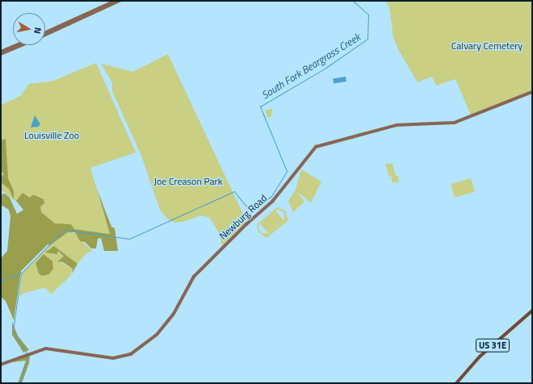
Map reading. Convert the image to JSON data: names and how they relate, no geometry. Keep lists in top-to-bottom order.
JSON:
{
  "streets": {
    "main road": ["Newburg Road", "US 31E"]
  },
  "water": ["South Fork Beargrass Creek"],
  "parks": ["Calvary Cemetery", "Louisville Zoo", "Joe Creason Park"],
  "north": "right"
}
